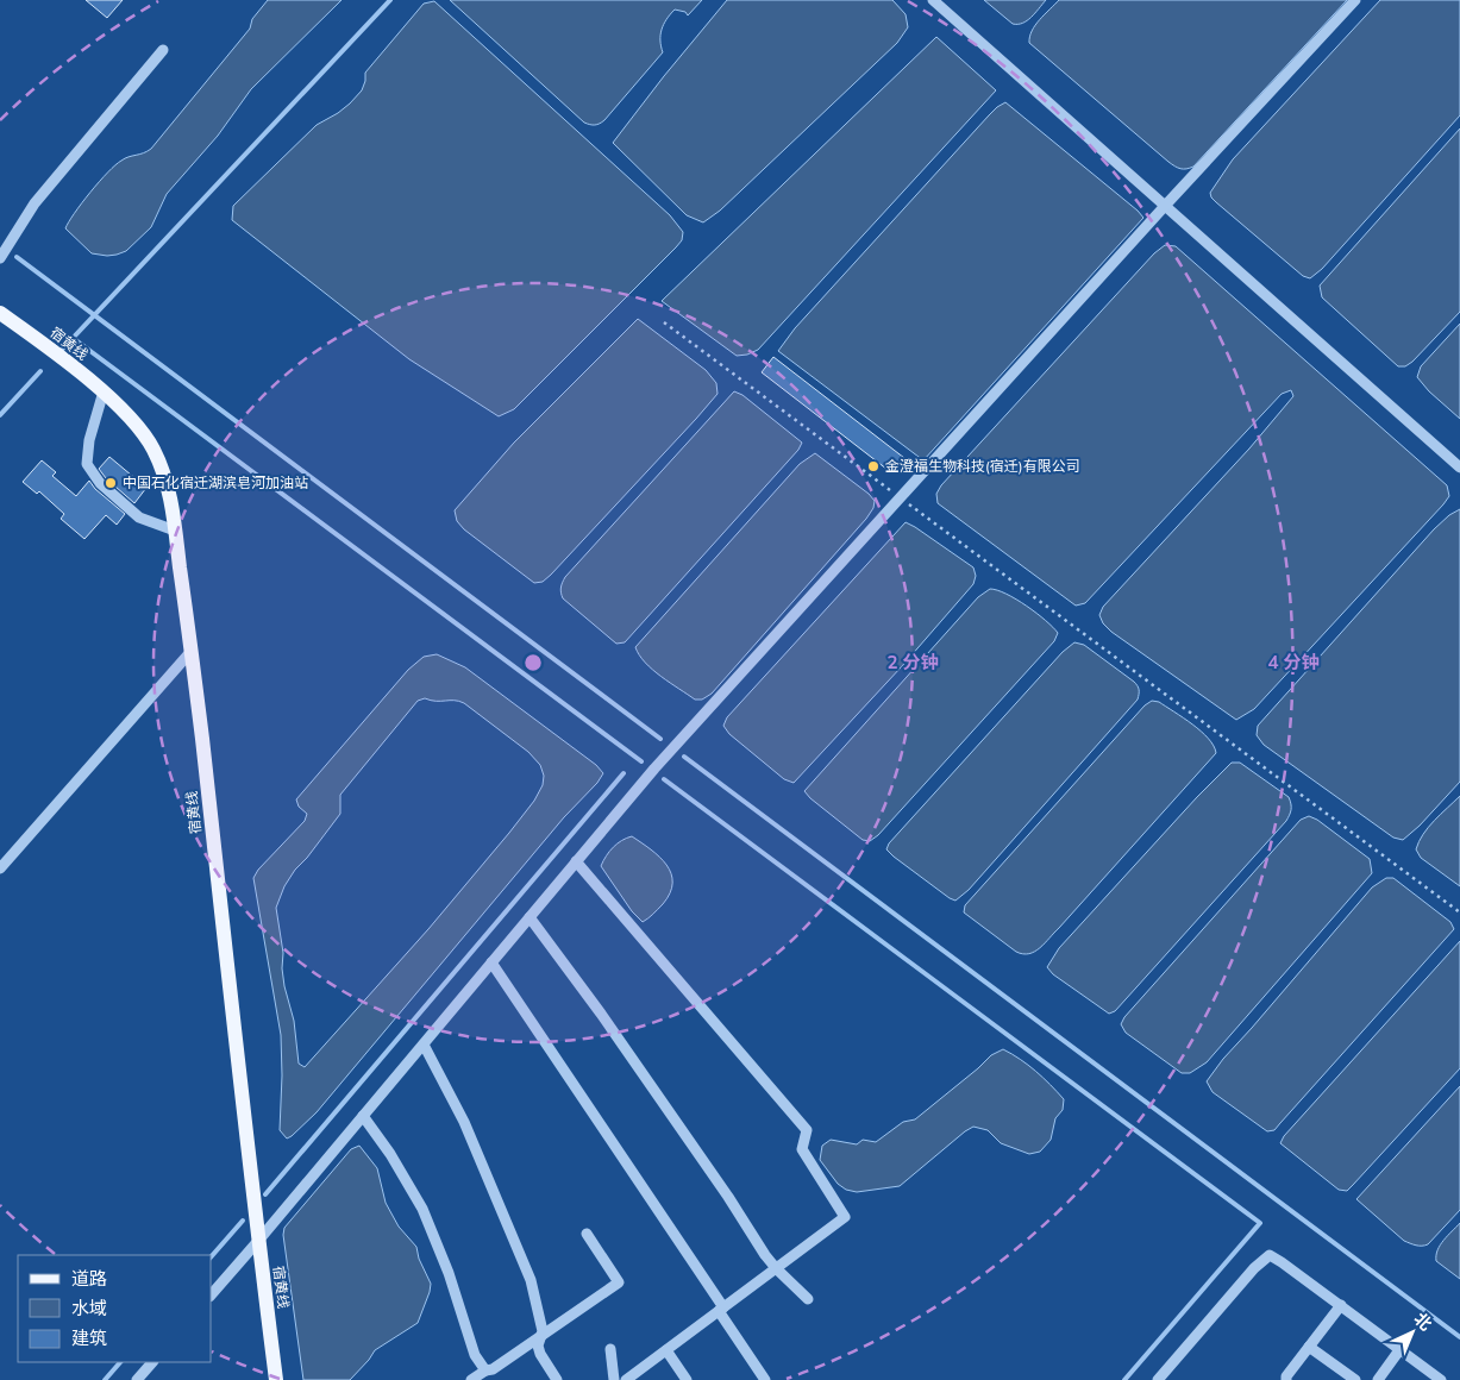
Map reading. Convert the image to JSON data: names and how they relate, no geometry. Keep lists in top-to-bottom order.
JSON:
{
  "streets": {
    "main road": ["宿黄线"]
  },
  "places": ["金澄福生物科技(宿迁)有限公司", "中国石化宿迁湖滨皂河加油站"],
  "legend": ["道路", "水域", "建筑"],
  "north": "top right",
  "rings": ["2 分钟", "4 分钟"]
}
